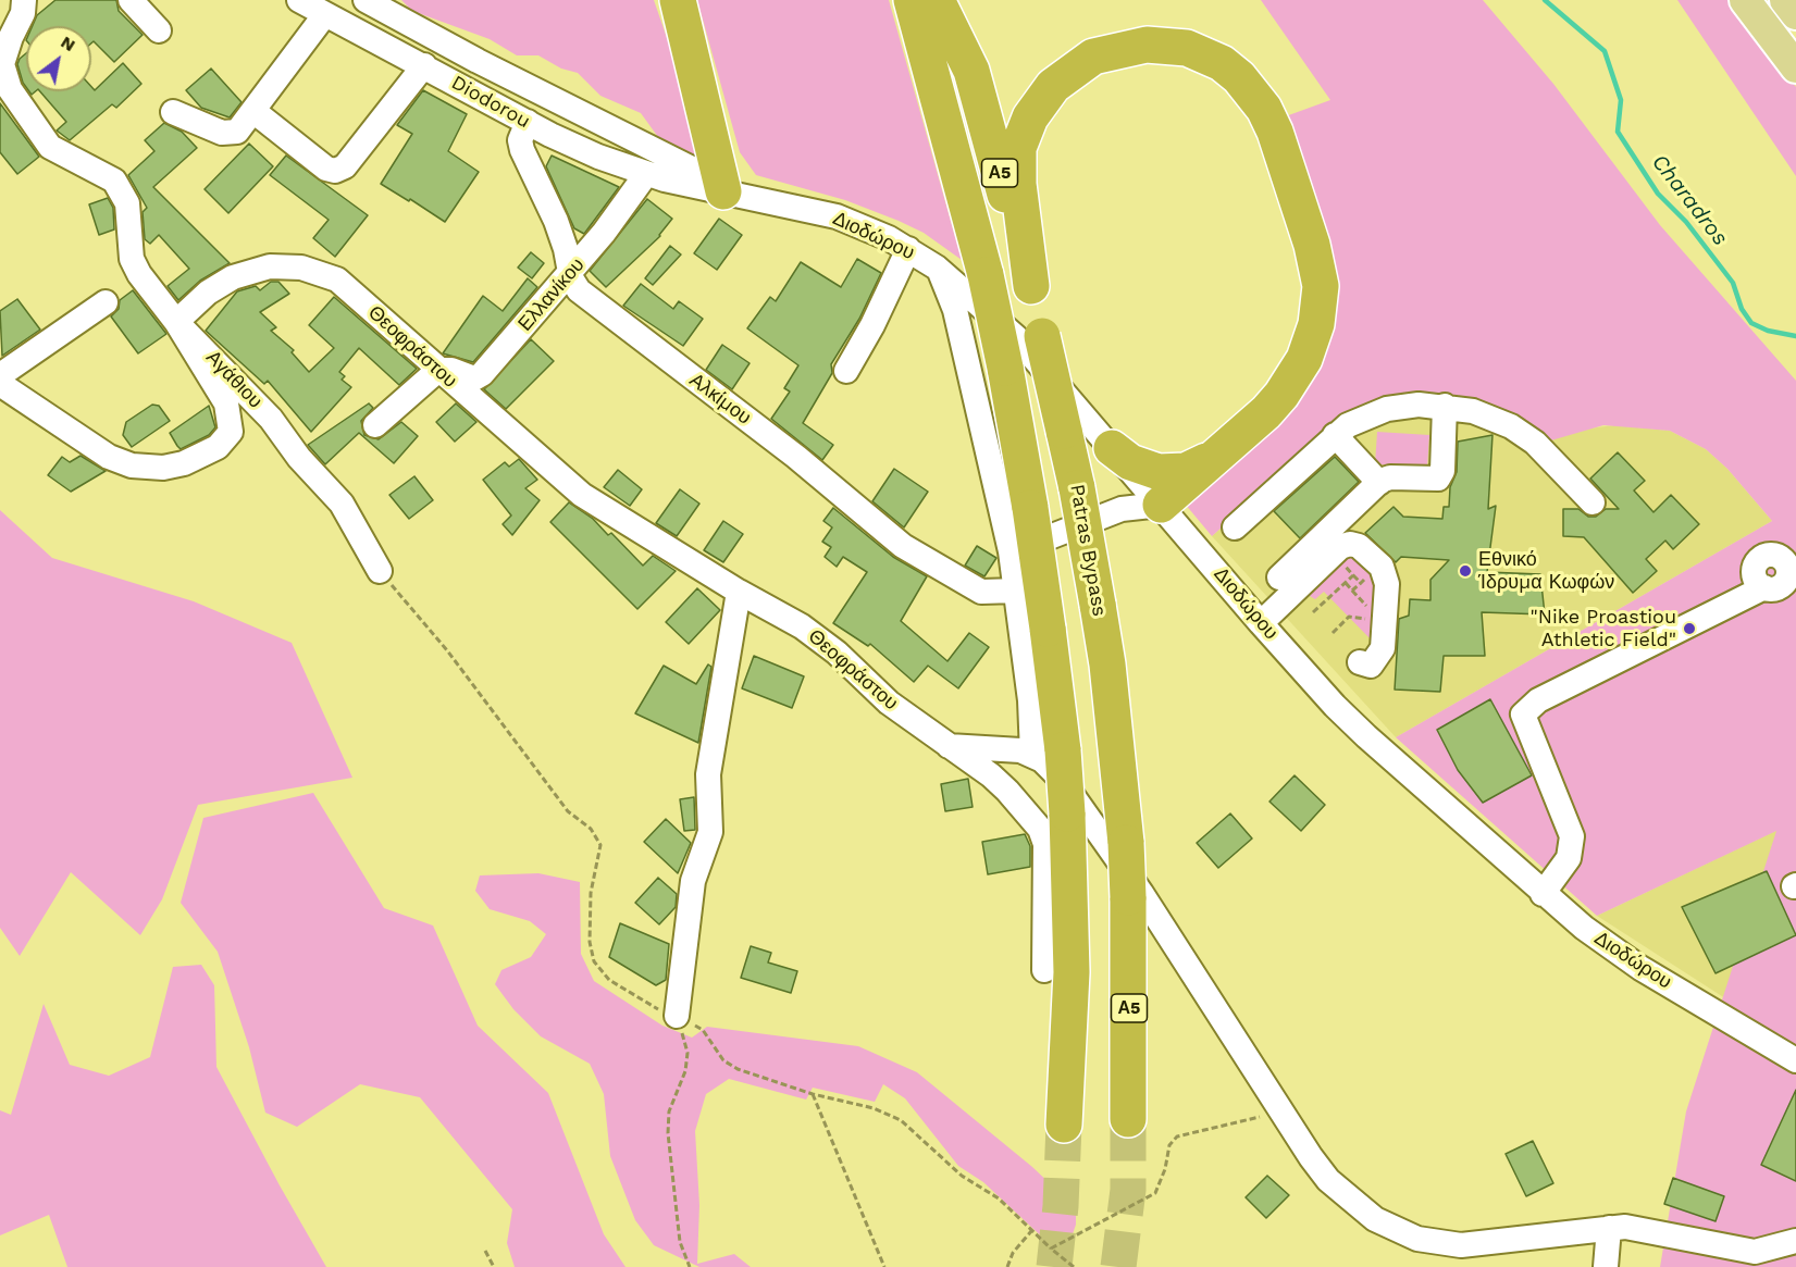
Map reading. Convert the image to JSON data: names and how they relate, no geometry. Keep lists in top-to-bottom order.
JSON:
{
  "streets": {
    "highway": ["Α5", "Patras Bypass"],
    "street": [
      "Diodorou",
      "Διοδώρου",
      "Ελλανίκου",
      "Θεοφράστου",
      "Αγάθιου",
      "Αλκίμου"
    ]
  },
  "crossings": [
    ["Diodorou", "Διοδώρου"],
    ["Diodorou", "Ελλανίκου"],
    ["Diodorou", "Αλκίμου"],
    ["Διοδώρου", "Ελλανίκου"],
    ["Ελλανίκου", "Θεοφράστου"],
    ["Ελλανίκου", "Αλκίμου"],
    ["Θεοφράστου", "Αγάθιου"]
  ],
  "water": ["Charadros"],
  "places": ["Εθνικό Ίδρυμα Κωφών", "\"Nike Proastiou Athletic Field\""],
  "north": "top right"
}
